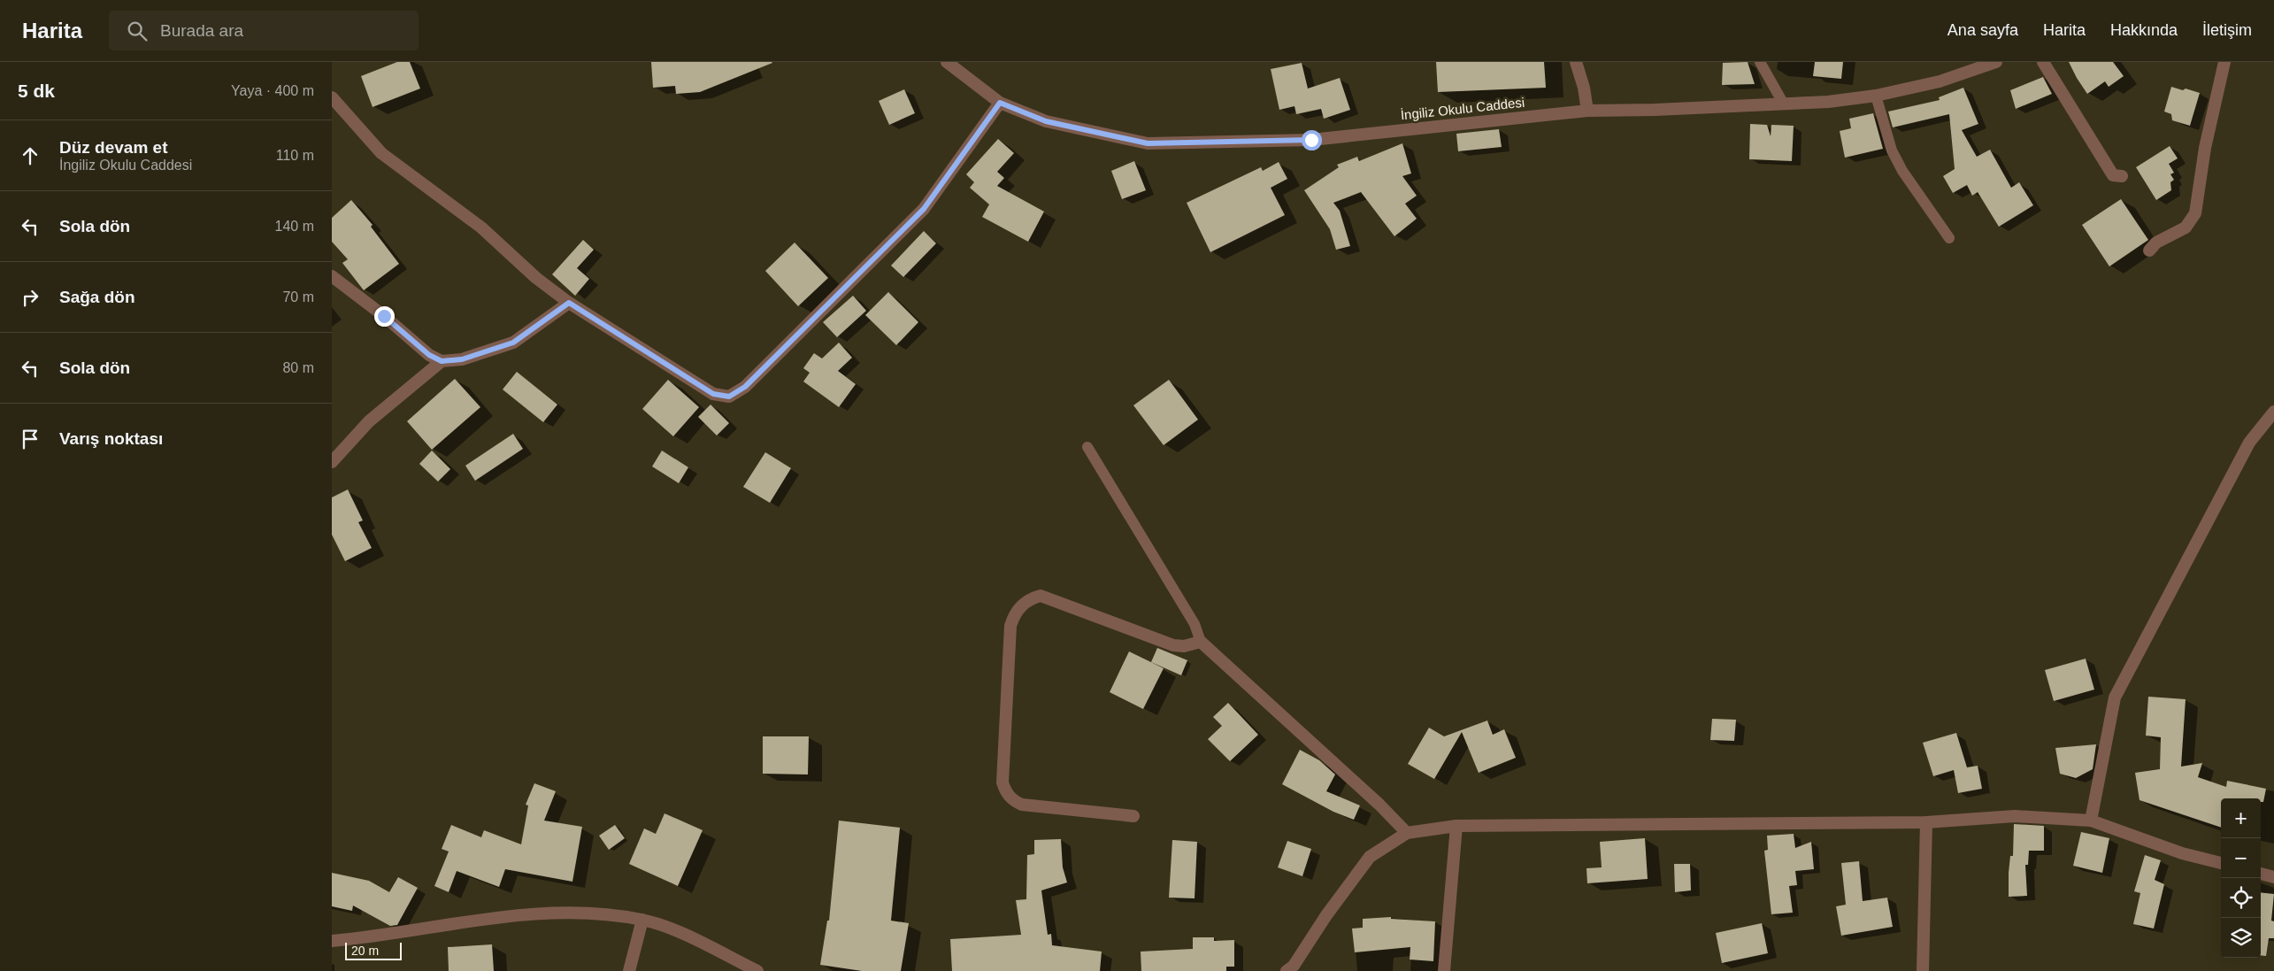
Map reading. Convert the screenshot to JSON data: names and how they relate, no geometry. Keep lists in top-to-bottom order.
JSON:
{
  "streets": {
    "street": ["İngiliz Okulu Caddesi"]
  },
  "scale_bar": "20 m",
  "page": {
    "header": "Harita",
    "search": "Burada ara",
    "nav": [
      "Ana sayfa",
      "Harita",
      "Hakkında",
      "İletişim"
    ],
    "heading": ["5 dk", "Yaya · 400 m"],
    "list": [
      ["Düz devam et", "İngiliz Okulu Caddesi", "110 m"],
      ["Sola dön", "140 m"],
      ["Sağa dön", "70 m"],
      ["Sola dön", "80 m"],
      "Varış noktası"
    ],
    "map_buttons": ["+", "−"],
    "scale": "20 m"
  }
}
